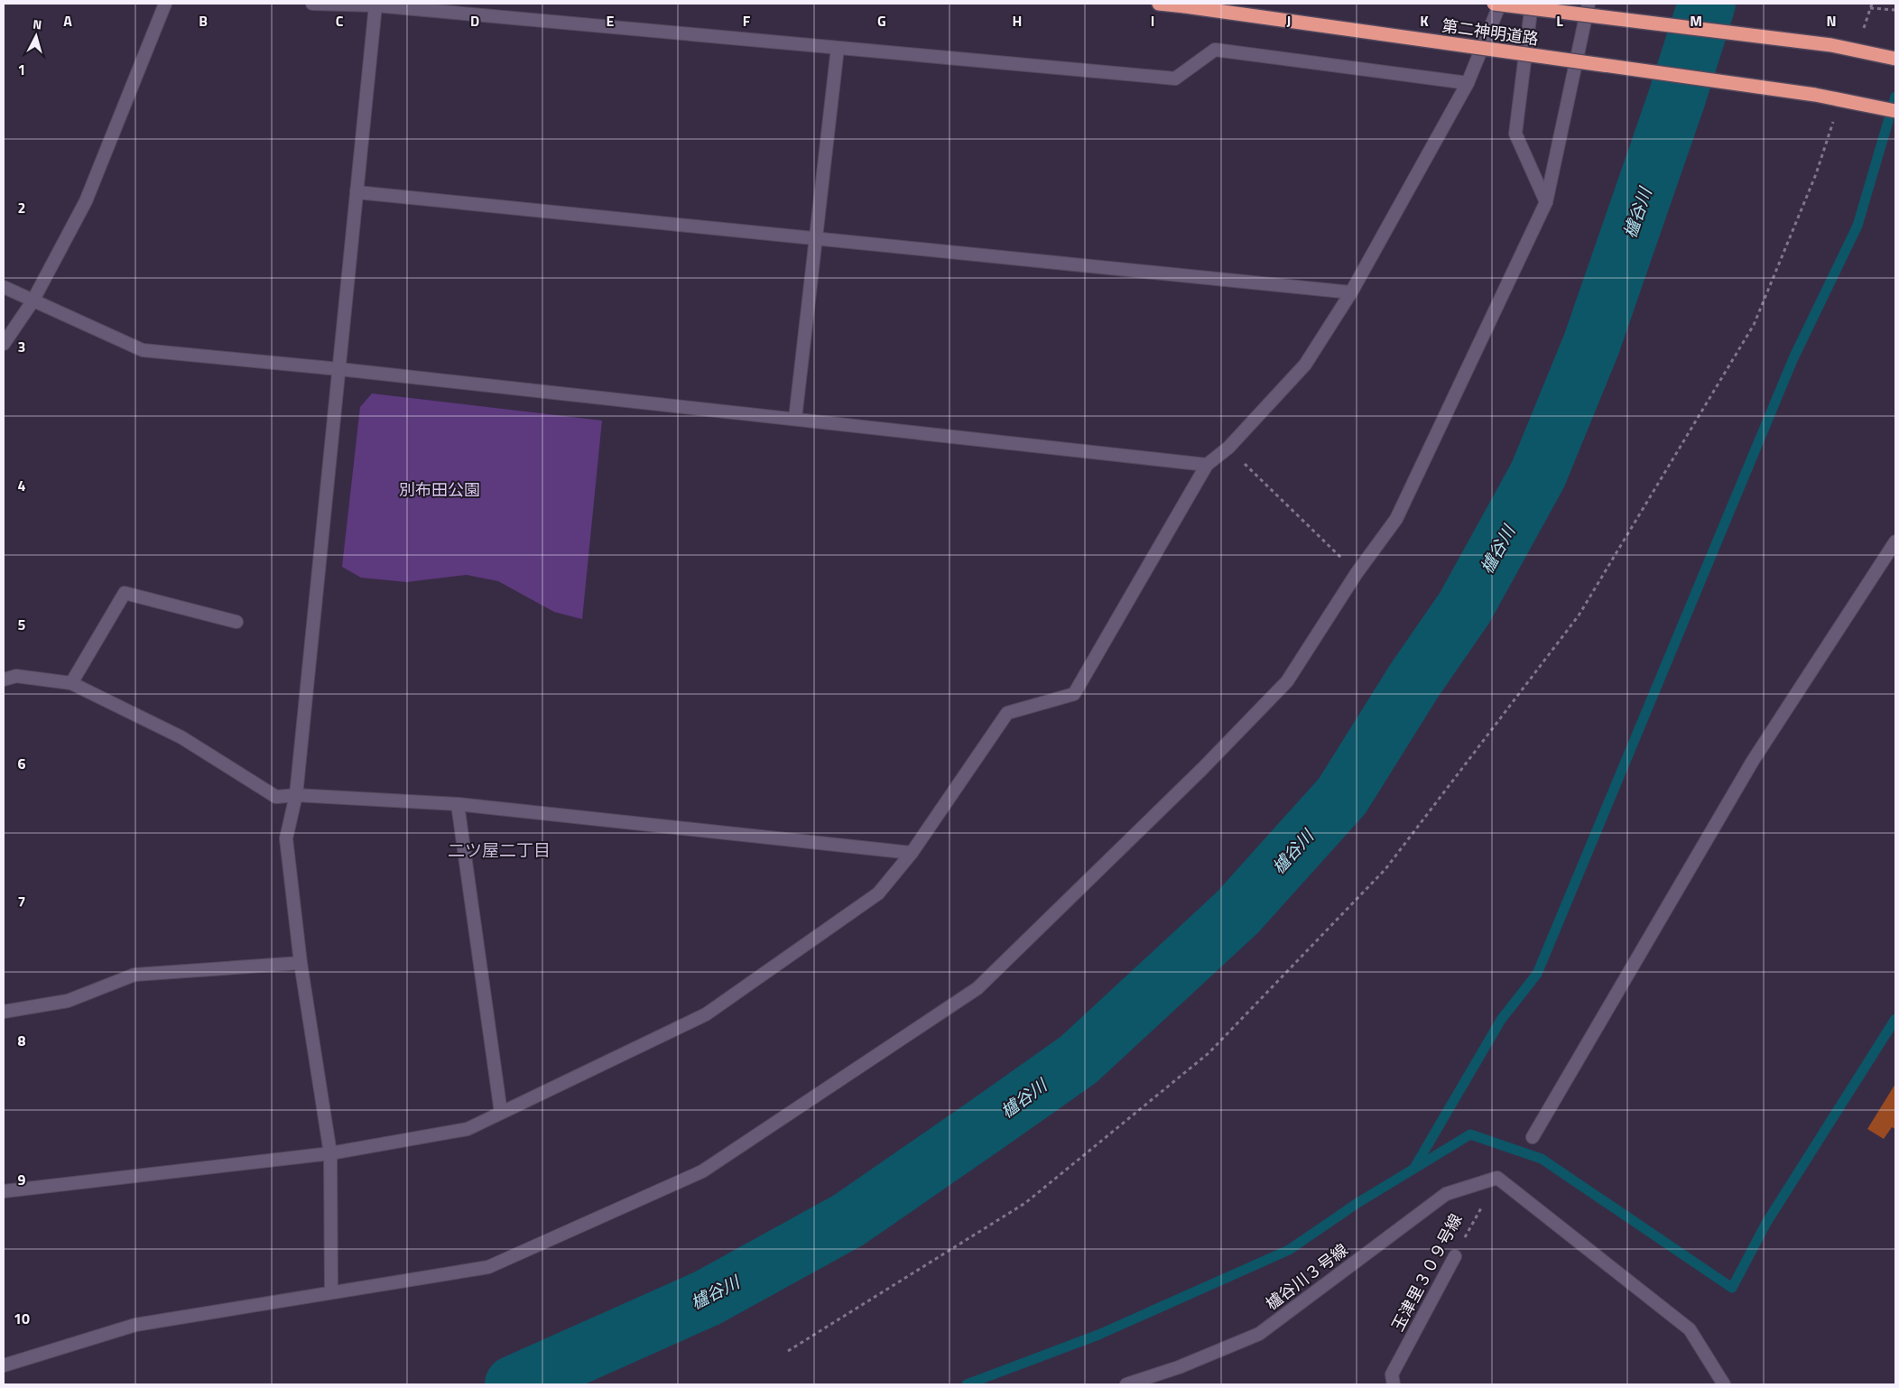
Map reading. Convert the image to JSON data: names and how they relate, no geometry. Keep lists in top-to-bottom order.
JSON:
{
  "streets": {
    "highway": ["第二神明道路"],
    "street": ["玉津里３０９号線", "櫨谷川３号線"]
  },
  "crossings": [
    ["玉津里３０９号線", "櫨谷川３号線"]
  ],
  "districts": ["二ツ屋二丁目"],
  "water": ["櫨谷川"],
  "parks": ["別布田公園"],
  "north": "top",
  "grid": {
    "columns": [
      "A",
      "B",
      "C",
      "D",
      "E",
      "F",
      "G",
      "H",
      "I",
      "J",
      "K",
      "L",
      "M",
      "N"
    ],
    "rows": [
      "1",
      "2",
      "3",
      "4",
      "5",
      "6",
      "7",
      "8",
      "9",
      "10"
    ]
  }
}
